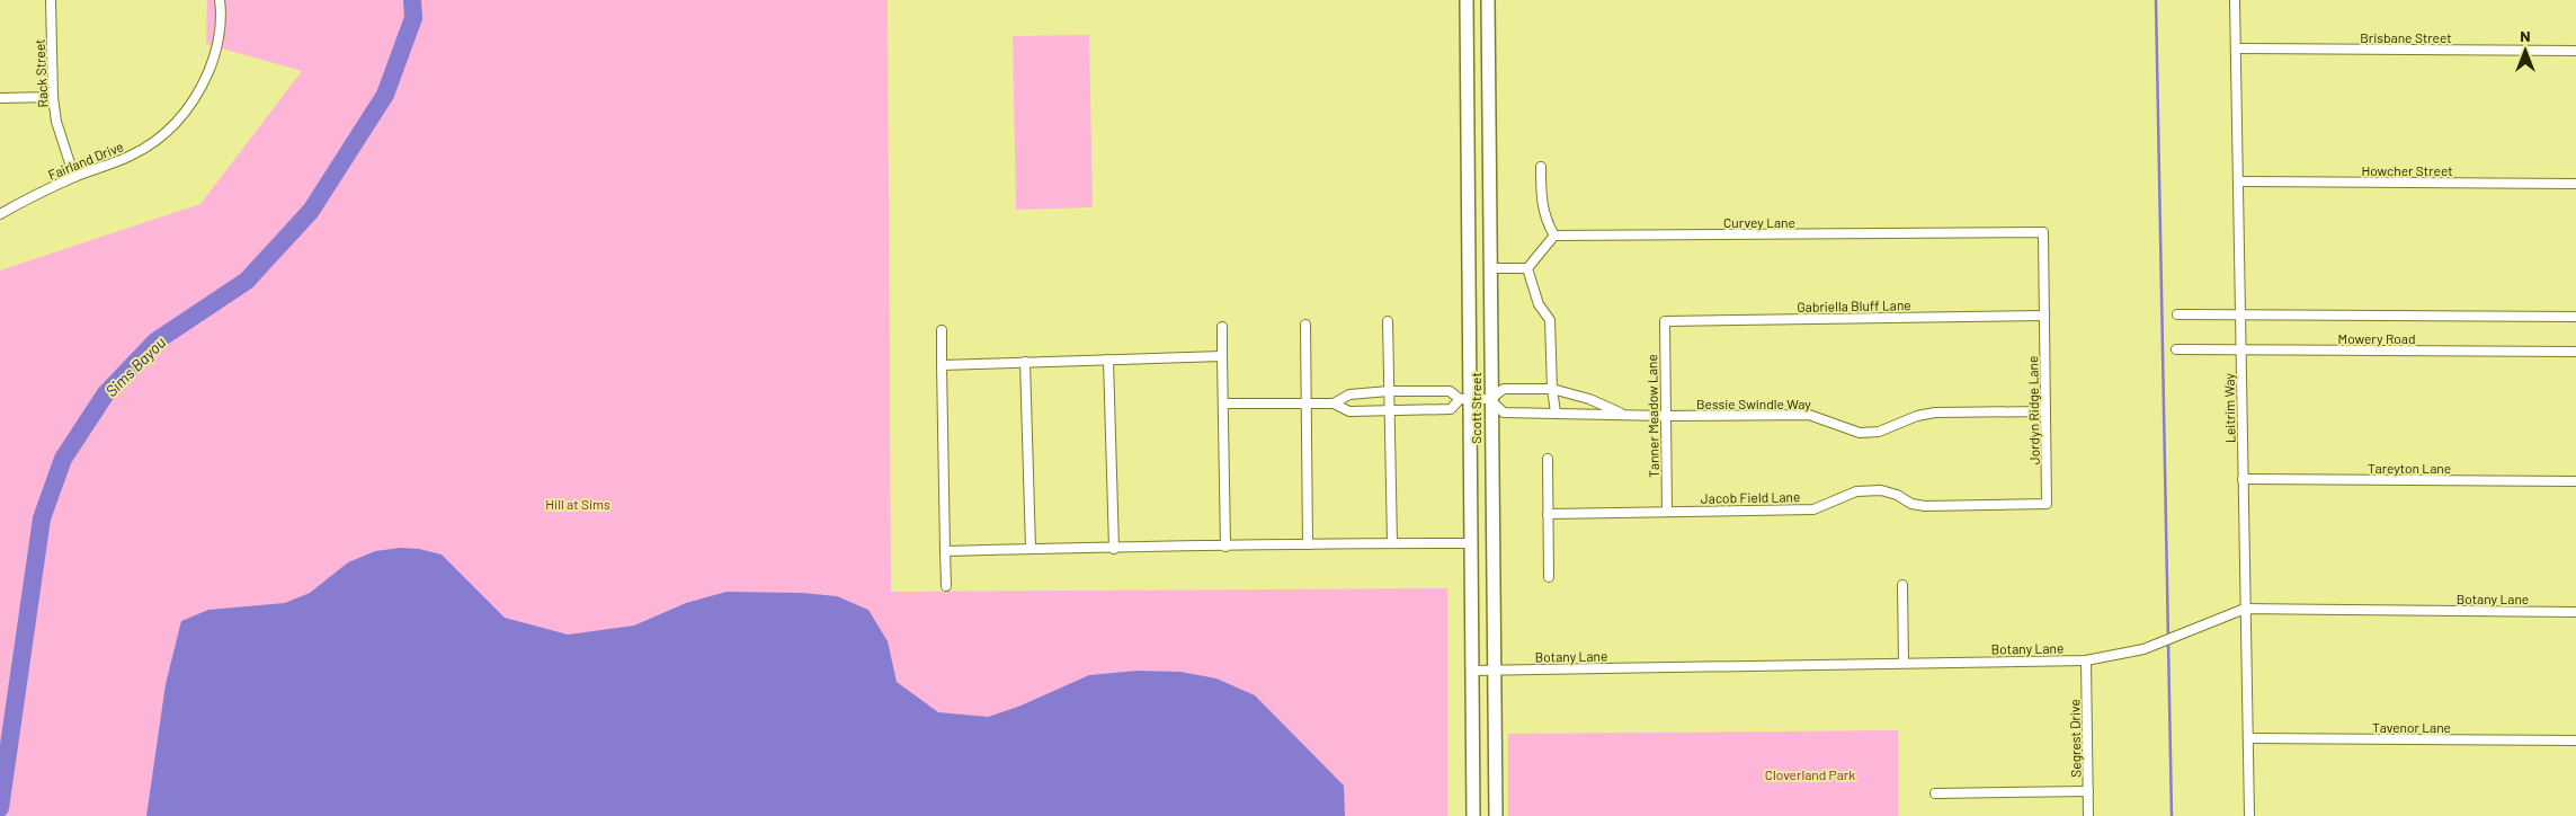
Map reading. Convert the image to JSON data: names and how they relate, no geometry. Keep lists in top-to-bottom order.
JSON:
{
  "streets": {
    "main road": ["Scott Street"],
    "street": [
      "Brisbane Street",
      "Rack Street",
      "Fairland Drive",
      "Howcher Street",
      "Curvey Lane",
      "Gabriella Bluff Lane",
      "Mowery Road",
      "Bessie Swindle Way",
      "Leitrim Way",
      "Jordyn Ridge Lane",
      "Tanner Meadow Lane",
      "Tareyton Lane",
      "Jacob Field Lane",
      "Botany Lane",
      "Tavenor Lane",
      "Segrest Drive"
    ]
  },
  "crossings": [
    ["Brisbane Street", "Leitrim Way"],
    ["Rack Street", "Fairland Drive"],
    ["Howcher Street", "Leitrim Way"],
    ["Curvey Lane", "Jordyn Ridge Lane"],
    ["Gabriella Bluff Lane", "Jordyn Ridge Lane"],
    ["Gabriella Bluff Lane", "Tanner Meadow Lane"],
    ["Mowery Road", "Leitrim Way"],
    ["Bessie Swindle Way", "Scott Street"],
    ["Bessie Swindle Way", "Jordyn Ridge Lane"],
    ["Bessie Swindle Way", "Tanner Meadow Lane"],
    ["Scott Street", "Botany Lane"],
    ["Leitrim Way", "Tareyton Lane"],
    ["Leitrim Way", "Botany Lane"],
    ["Leitrim Way", "Tavenor Lane"],
    ["Jordyn Ridge Lane", "Jacob Field Lane"],
    ["Tanner Meadow Lane", "Jacob Field Lane"],
    ["Botany Lane", "Segrest Drive"]
  ],
  "water": ["Sims Bayou"],
  "parks": ["Hill at Sims", "Cloverland Park"],
  "north": "top"
}
